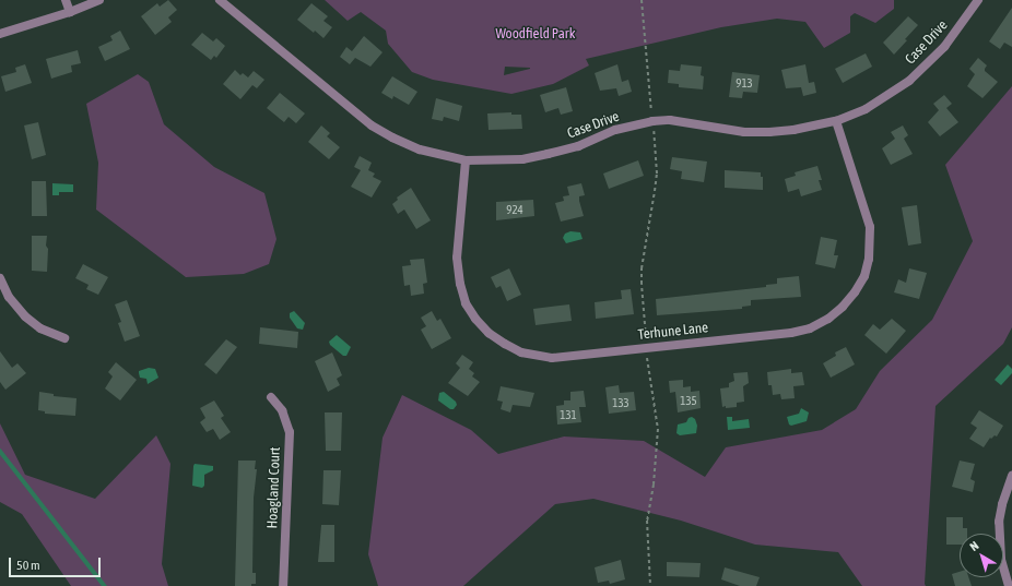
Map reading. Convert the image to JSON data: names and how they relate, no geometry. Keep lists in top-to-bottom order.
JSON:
{
  "streets": {
    "street": ["Case Drive", "Terhune Lane", "Hoagland Court"]
  },
  "crossings": [
    ["Case Drive", "Terhune Lane"]
  ],
  "parks": ["Woodfield Park"],
  "house_numbers": [
    "913",
    "924",
    "135",
    "133",
    "131"
  ],
  "scale_bar": "50 m",
  "north": "top left"
}
